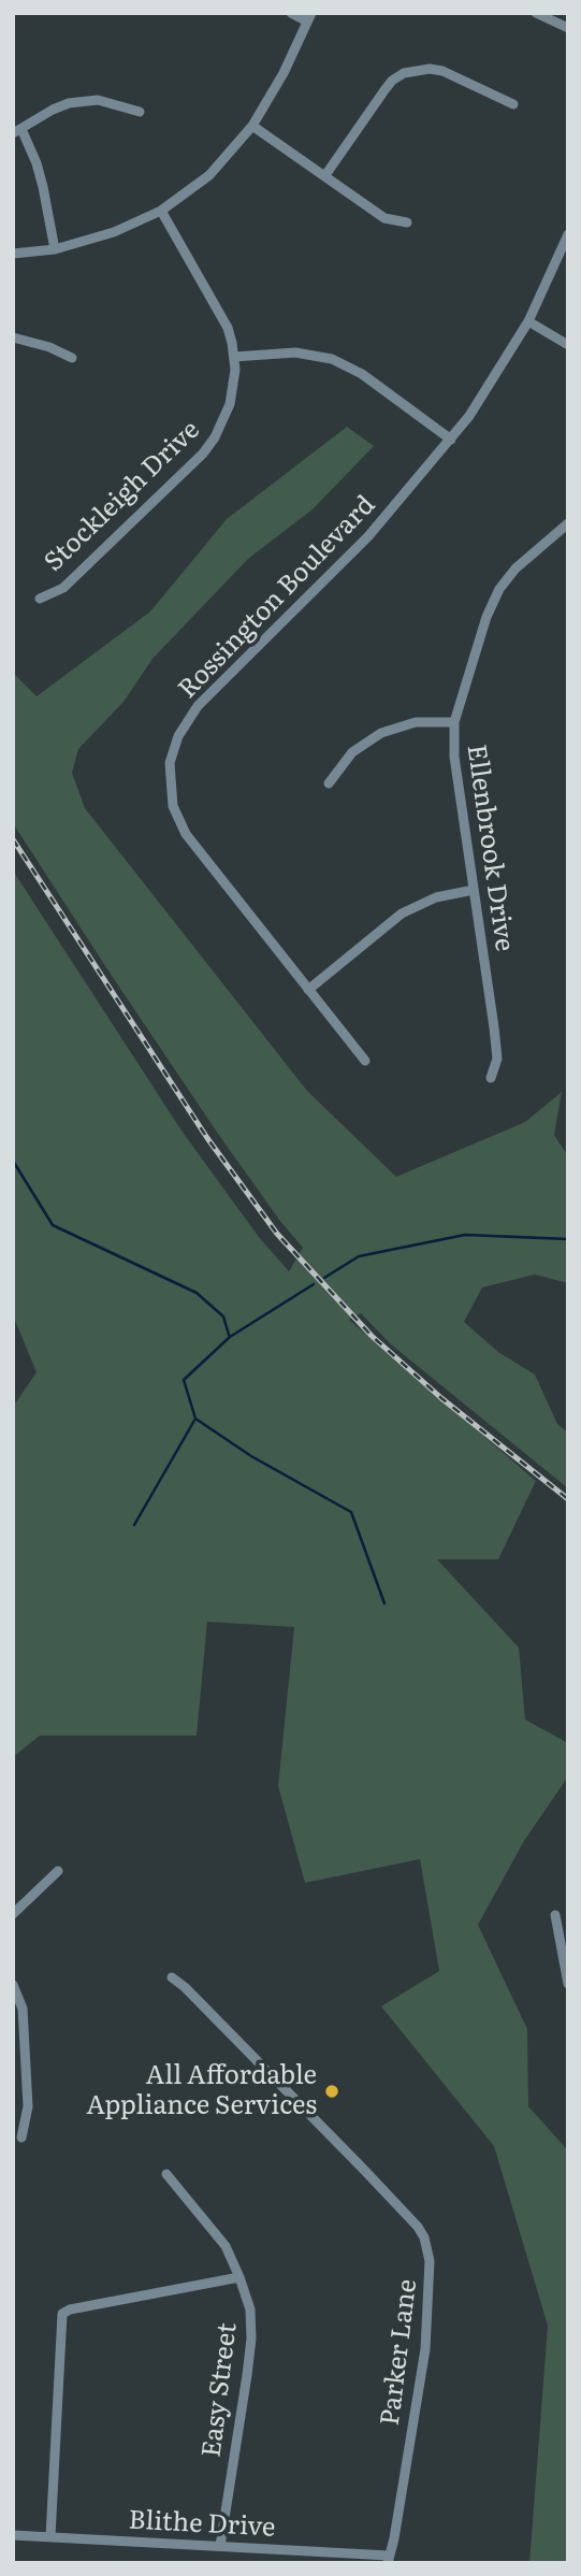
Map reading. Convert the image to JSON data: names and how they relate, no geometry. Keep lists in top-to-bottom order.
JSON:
{
  "streets": {
    "street": [
      "Stockleigh Drive",
      "Rossington Boulevard",
      "Ellenbrook Drive",
      "Parker Lane",
      "Easy Street",
      "Blithe Drive"
    ]
  },
  "crossings": [
    ["Parker Lane", "Blithe Drive"],
    ["Easy Street", "Blithe Drive"]
  ],
  "places": ["All Affordable Appliance Services"]
}
